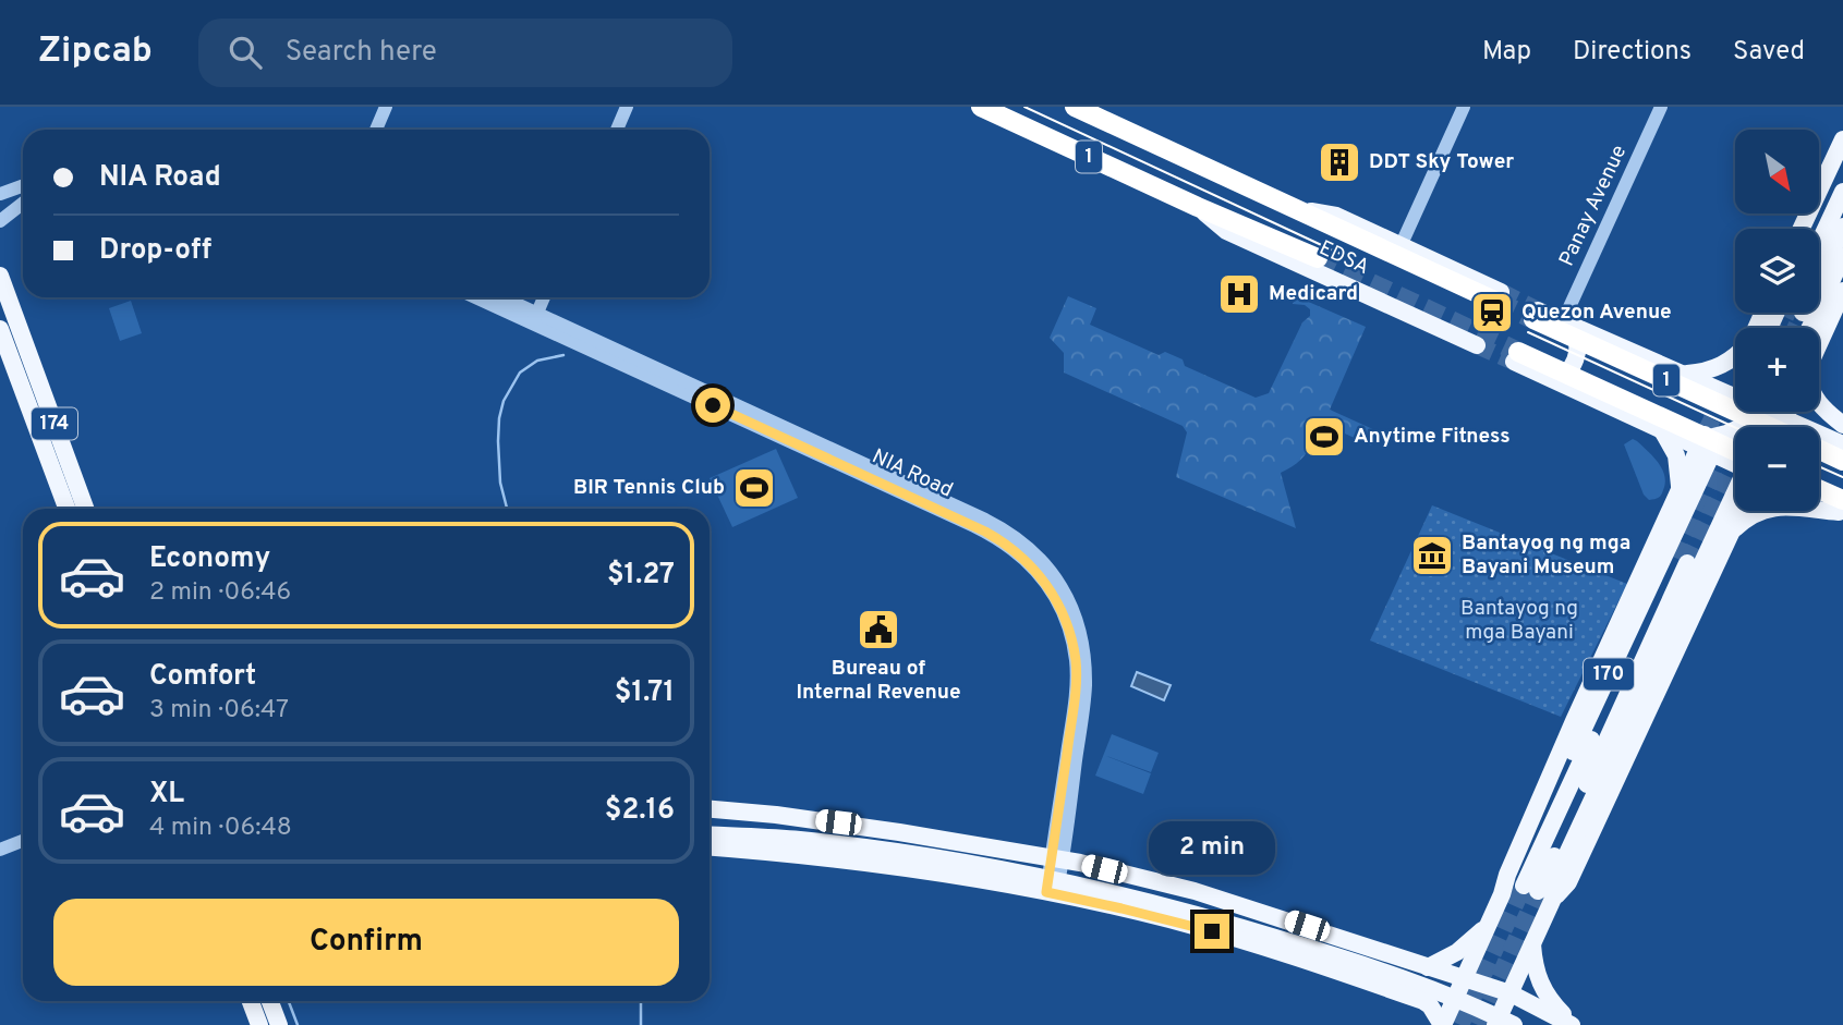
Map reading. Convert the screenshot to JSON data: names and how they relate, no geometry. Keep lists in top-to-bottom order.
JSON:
{
  "streets": {
    "highway": ["1", "EDSA"],
    "main road": ["174", "170"],
    "street": ["Panay Avenue", "NIA Road"]
  },
  "crossings": [
    ["1", "Panay Avenue"],
    ["1", "170"]
  ],
  "parks": ["Bantayog ng mga Bayani"],
  "places": {
    "building": ["DDT Sky Tower"],
    "hospital": ["Medicard"],
    "station": ["Quezon Avenue"],
    "sports": ["Anytime Fitness", "BIR Tennis Club"],
    "museum": ["Bantayog ng mga Bayani Museum"],
    "public building": ["Bureau of Internal Revenue"]
  },
  "north": "bottom right",
  "page": {
    "header": "Zipcab",
    "search": "Search here",
    "nav": ["Map", "Directions", "Saved"],
    "map_buttons": ["+", "−"],
    "banner": ["NIA Road", "Drop-off"],
    "list": [
      {
        "name": "Economy",
        "note": "2 min · 06:46",
        "value": "$1.27"
      },
      {
        "name": "Comfort",
        "note": "3 min · 06:47",
        "value": "$1.71"
      },
      {
        "name": "XL",
        "note": "4 min · 06:48",
        "value": "$2.16"
      }
    ],
    "bubble": "2 min",
    "buttons": "Confirm"
  }
}
